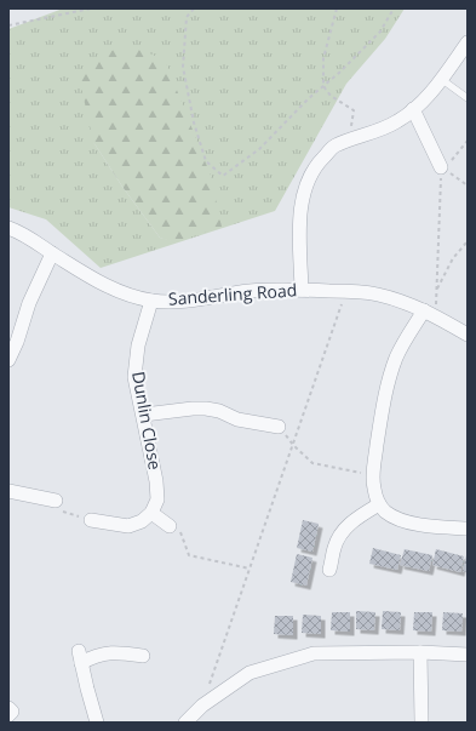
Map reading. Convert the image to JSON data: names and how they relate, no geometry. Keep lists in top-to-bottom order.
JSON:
{
  "streets": {
    "street": ["Sanderling Road", "Dunlin Close"]
  },
  "crossings": [
    ["Sanderling Road", "Dunlin Close"]
  ]
}
